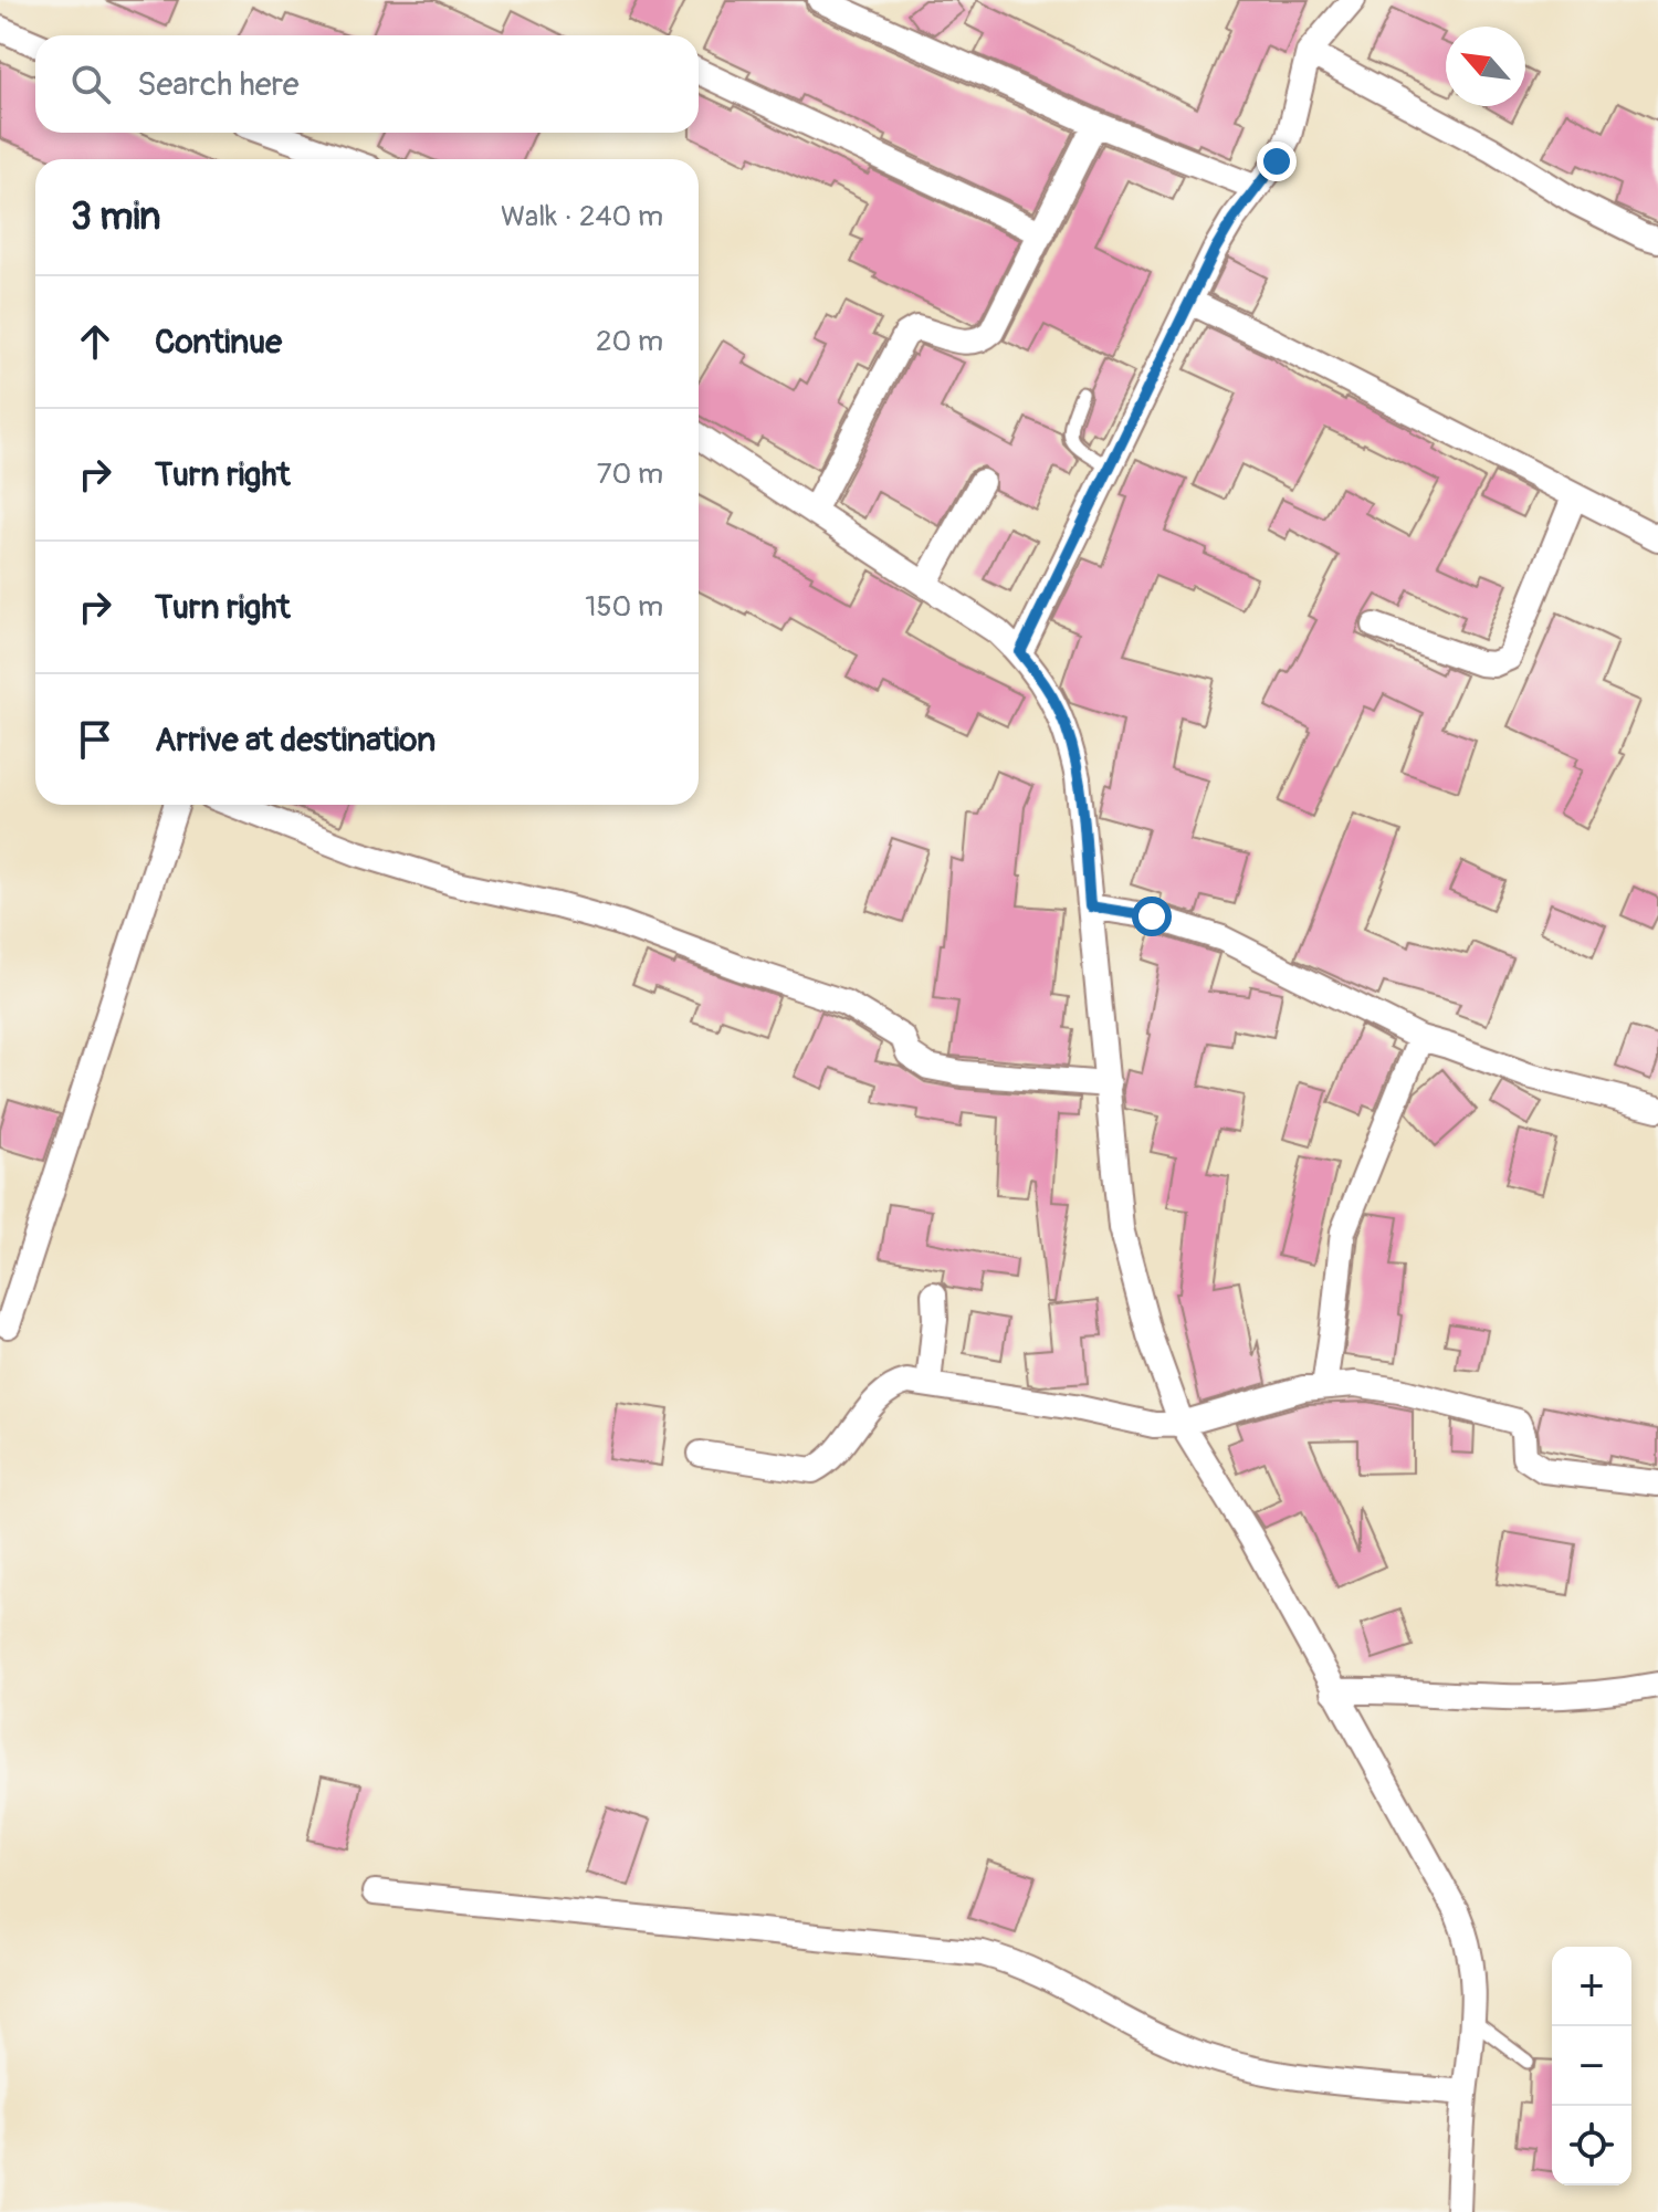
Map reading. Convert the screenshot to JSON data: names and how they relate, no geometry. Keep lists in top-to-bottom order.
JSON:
{
  "north": "top left",
  "page": {
    "search": "Search here",
    "heading": ["3 min", "Walk · 240 m"],
    "list": [
      ["Continue", "20 m"],
      ["Turn right", "70 m"],
      ["Turn right", "150 m"],
      "Arrive at destination"
    ],
    "map_buttons": ["+", "−"]
  }
}
